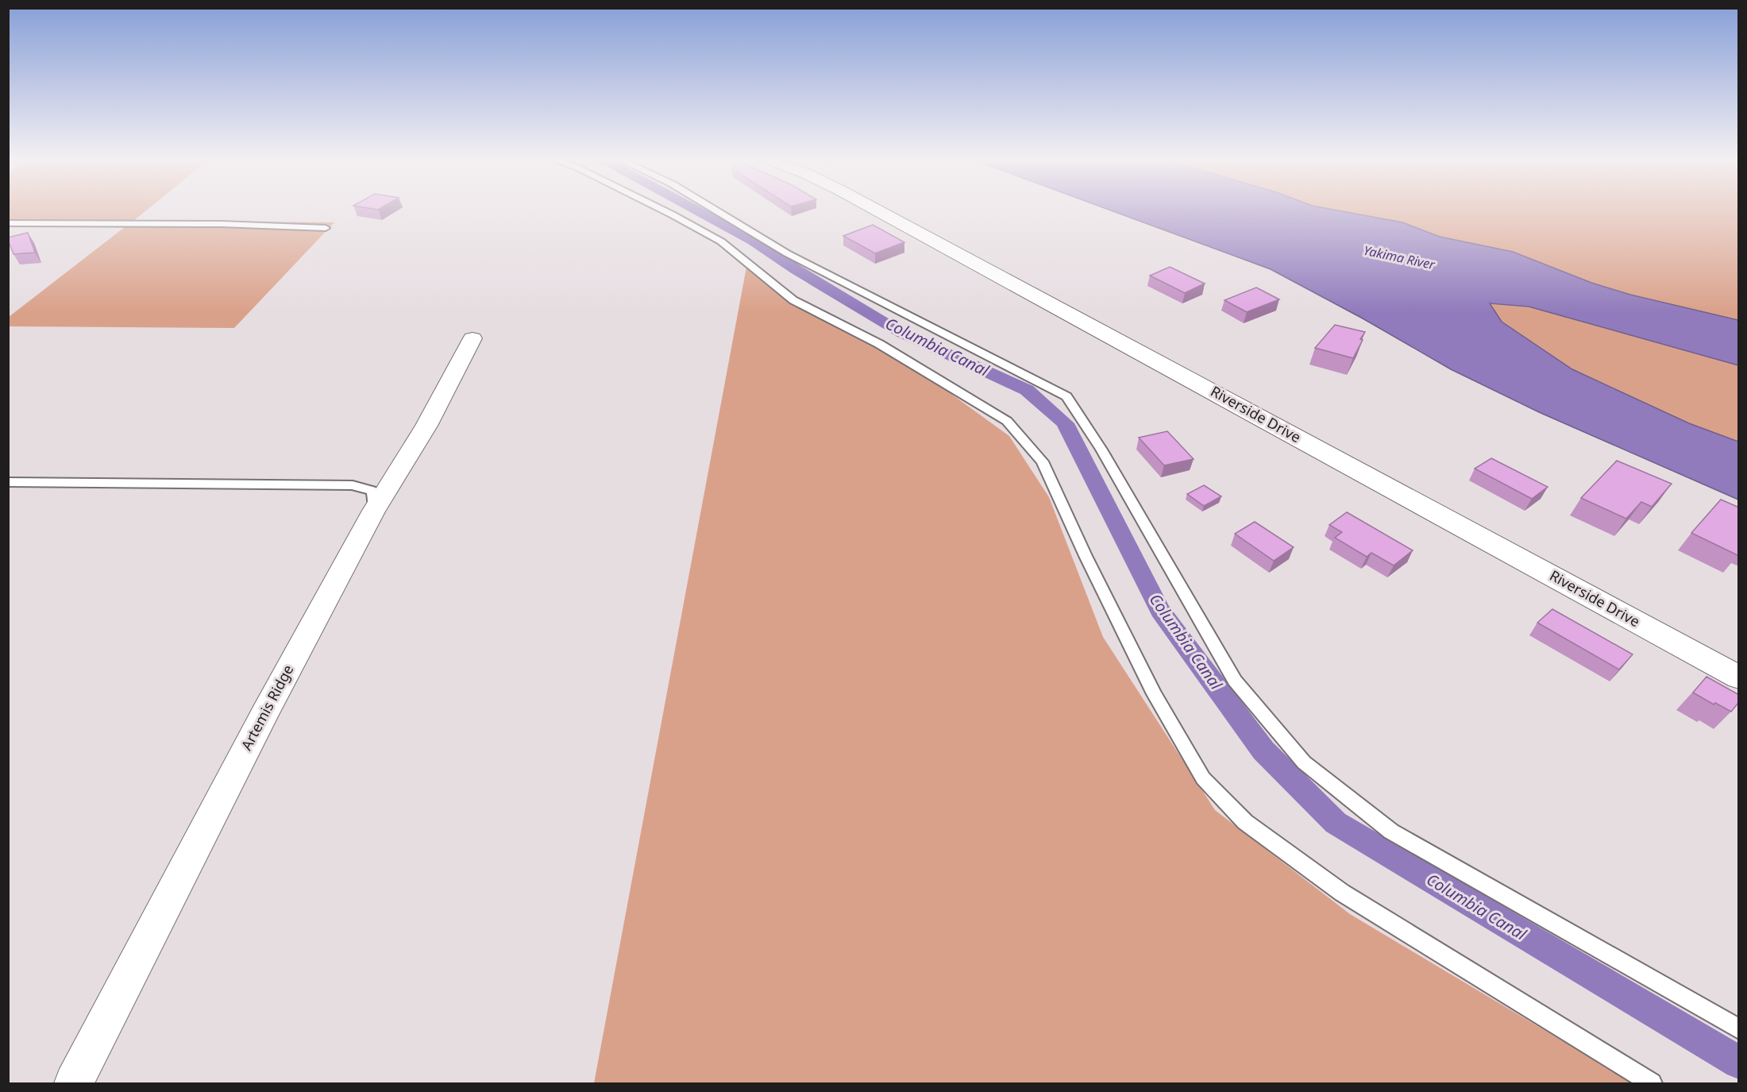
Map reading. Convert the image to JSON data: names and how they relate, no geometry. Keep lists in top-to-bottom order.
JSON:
{
  "streets": {
    "street": ["Riverside Drive", "Artemis Ridge"]
  },
  "water": ["Yakima River", "Columbia Canal"]
}
